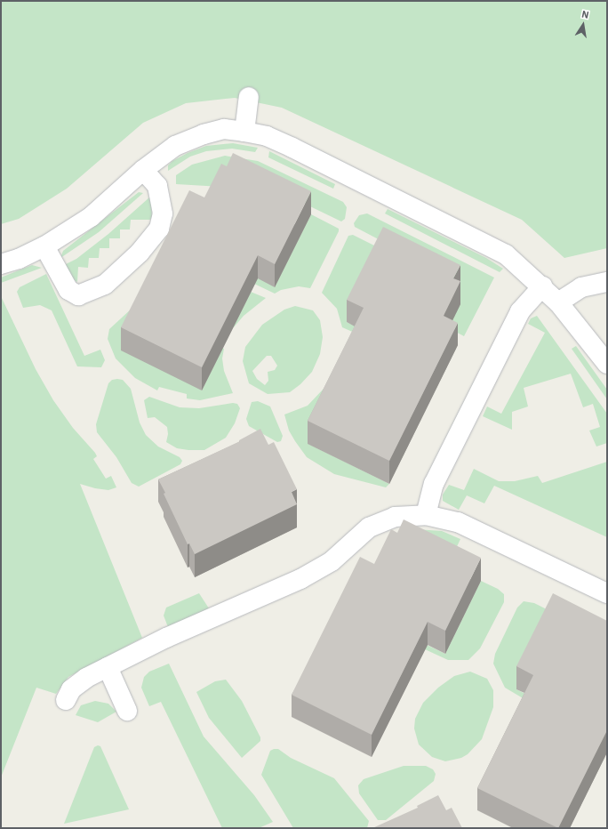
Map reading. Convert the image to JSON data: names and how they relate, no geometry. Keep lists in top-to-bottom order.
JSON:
{
  "north": "top"
}
